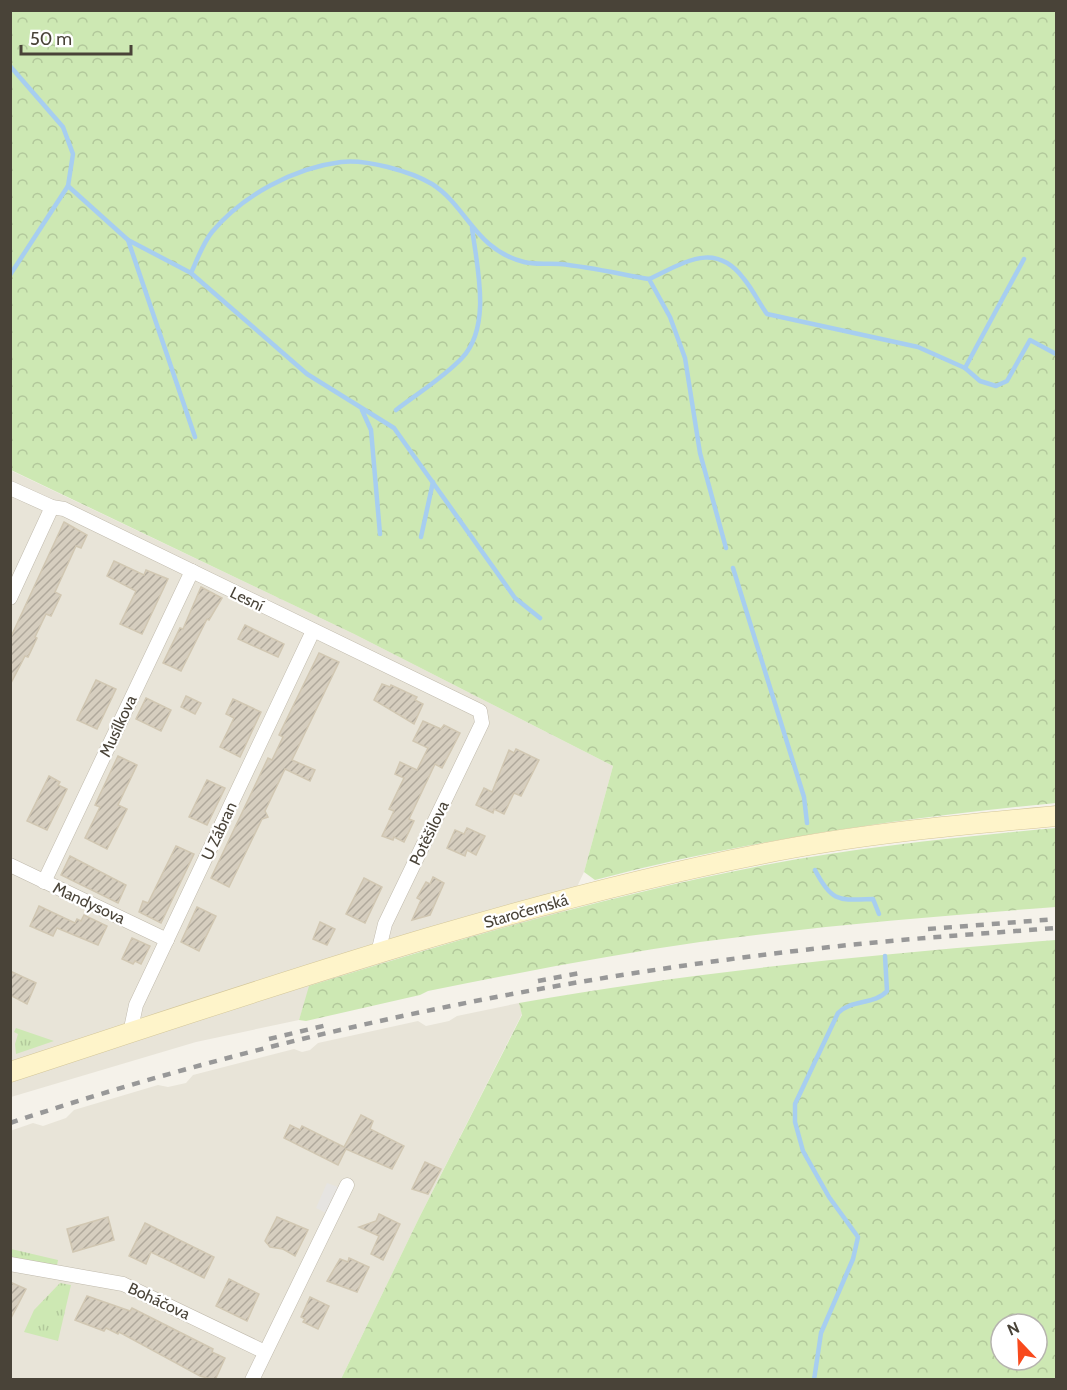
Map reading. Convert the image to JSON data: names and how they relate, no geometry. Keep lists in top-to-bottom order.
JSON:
{
  "streets": {
    "main road": ["Staročernská"],
    "street": [
      "Lesní",
      "Musílkova",
      "U Zábran",
      "Potěšilova",
      "Mandysova",
      "Boháčova"
    ]
  },
  "crossings": [
    ["Lesní", "Musílkova"],
    ["Lesní", "U Zábran"],
    ["Lesní", "Potěšilova"],
    ["Musílkova", "Mandysova"],
    ["U Zábran", "Mandysova"],
    ["U Zábran", "Staročernská"],
    ["Potěšilova", "Staročernská"]
  ],
  "scale_bar": "50 m",
  "north": "top left"
}
